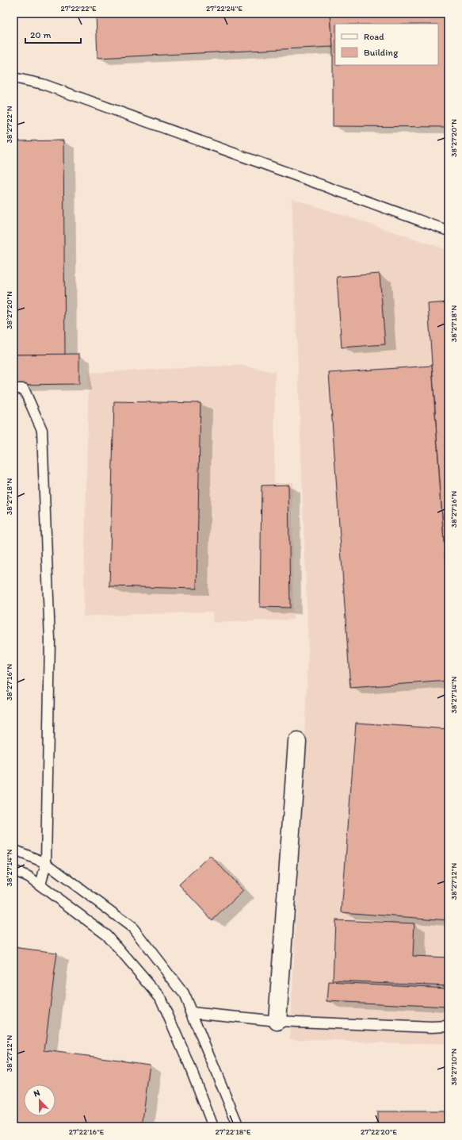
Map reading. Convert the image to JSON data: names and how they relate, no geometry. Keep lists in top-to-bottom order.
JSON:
{
  "legend": ["Road", "Building"],
  "scale_bar": "20 m",
  "north": "top",
  "coordinates": [
    "27°22'22\"E",
    "27°22'24\"E",
    "38°27'22\"N",
    "38°27'20\"N",
    "38°27'18\"N",
    "38°27'16\"N",
    "38°27'14\"N",
    "38°27'12\"N",
    "38°27'10\"N",
    "27°22'16\"E",
    "27°22'18\"E",
    "27°22'20\"E"
  ]
}
